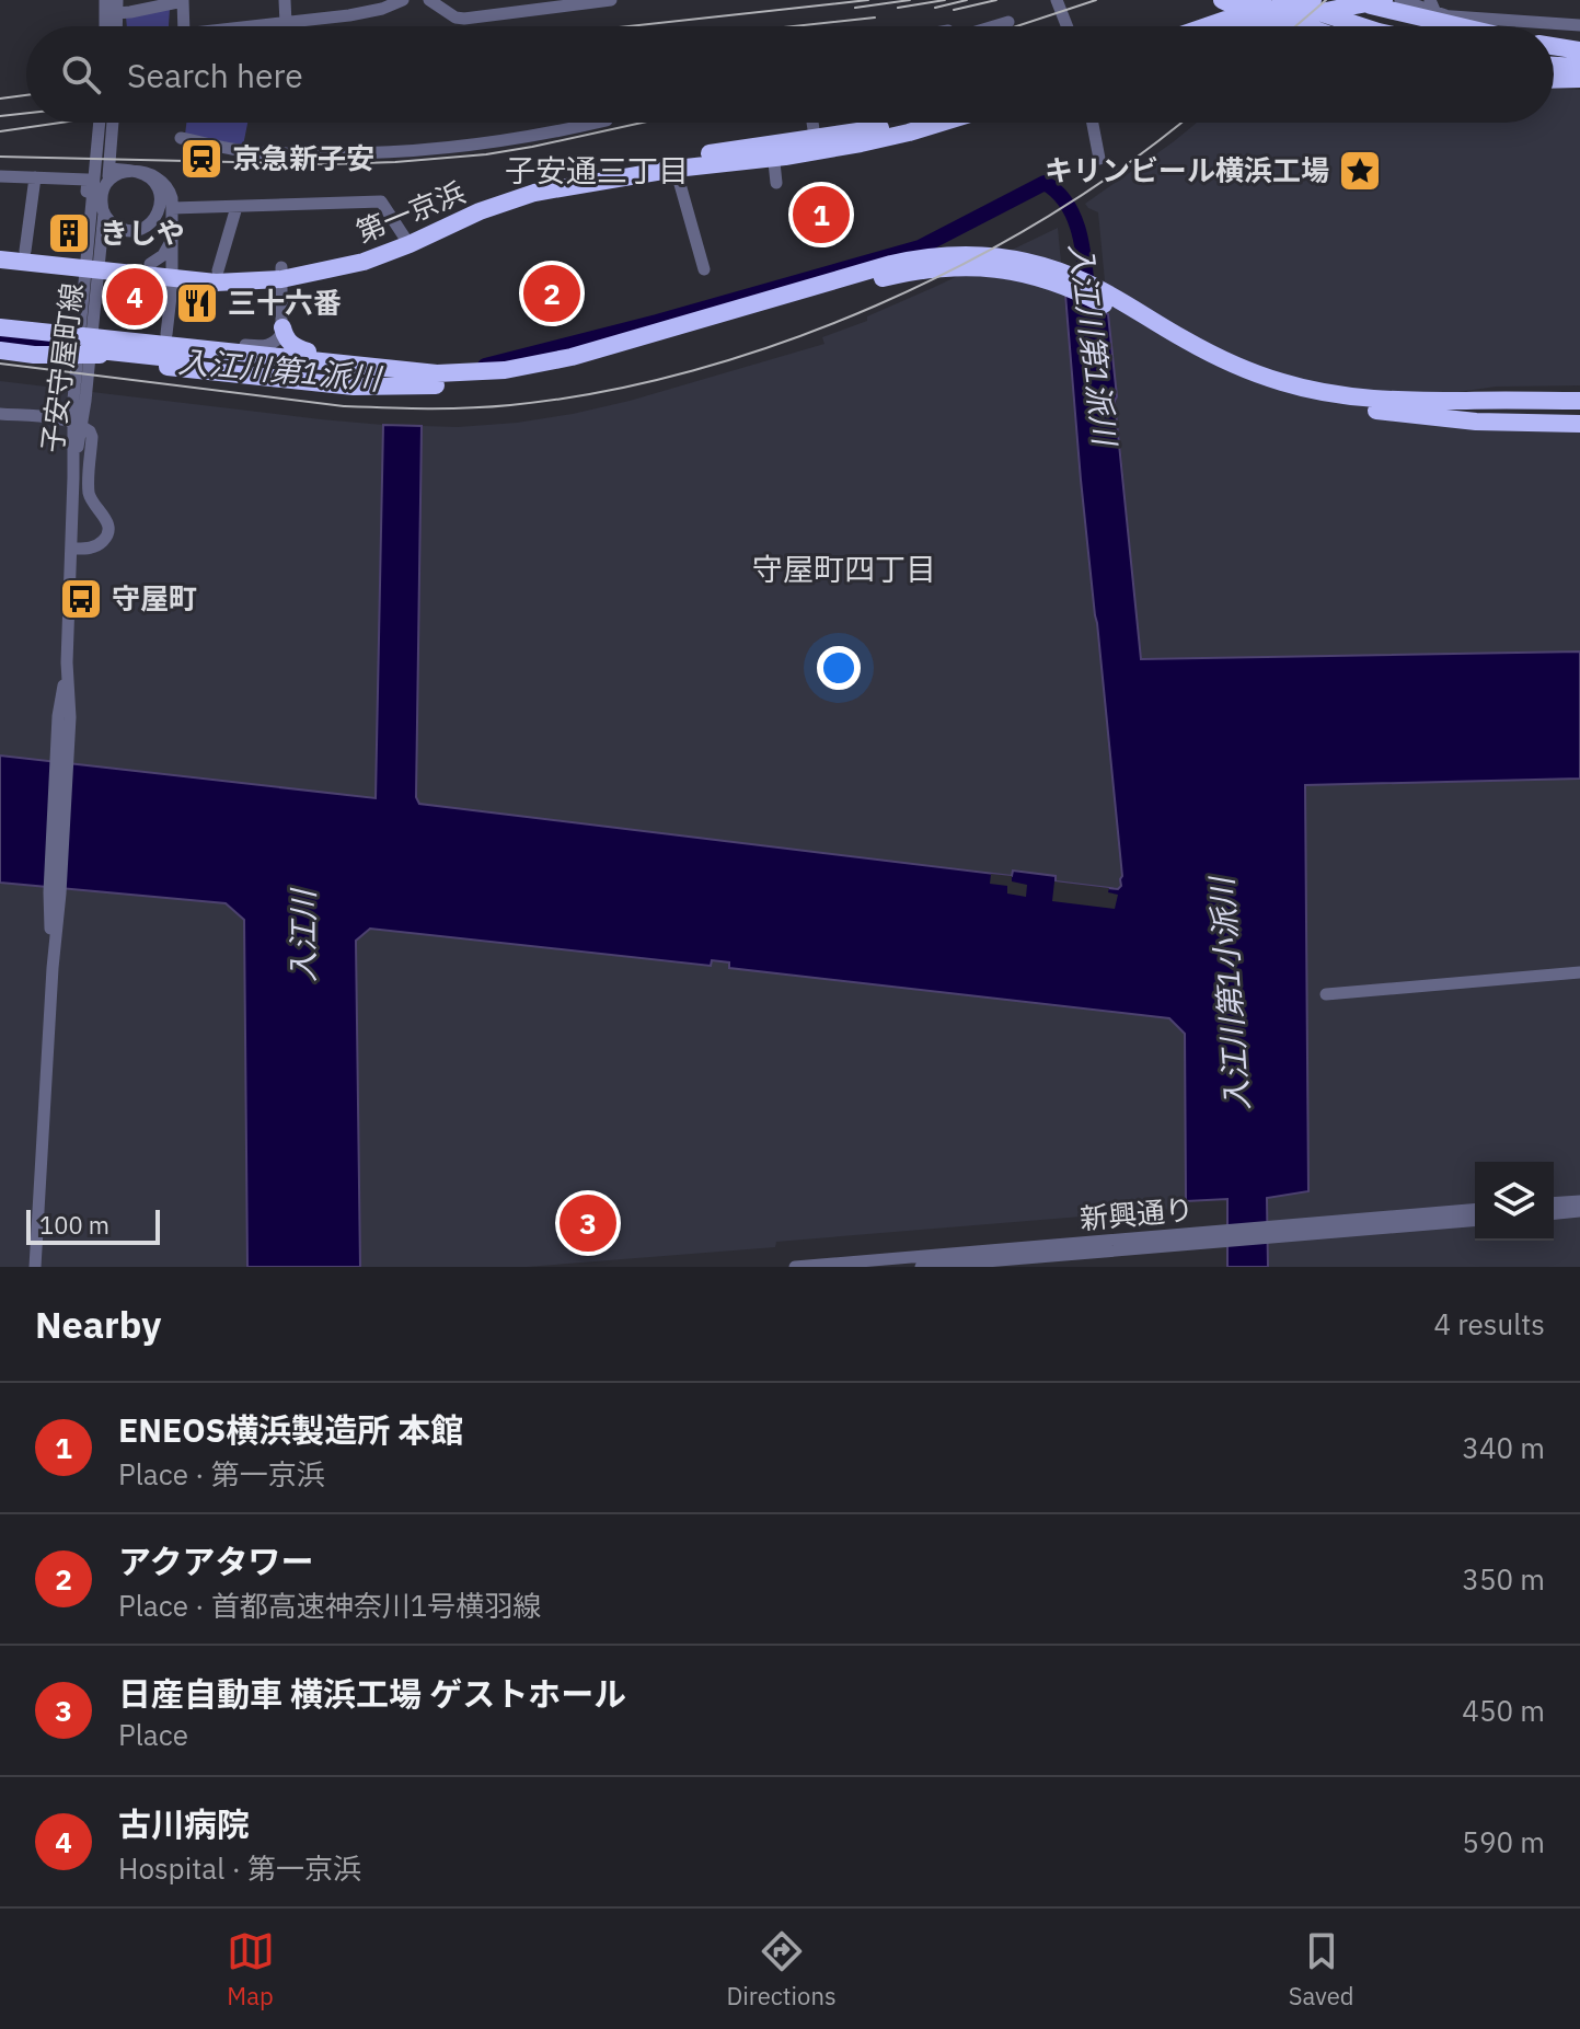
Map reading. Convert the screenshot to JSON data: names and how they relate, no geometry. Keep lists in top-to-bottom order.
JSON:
{
  "streets": {
    "highway": ["第一京浜"],
    "street": ["子安守屋町線", "新興通り"]
  },
  "districts": ["子安通三丁目", "守屋町四丁目"],
  "water": ["入江川第1派川", "入江川", "入江川第1小派川"],
  "places": {
    "station": ["京急新子安"],
    "place": ["キリンビール横浜工場"],
    "building": ["きしや"],
    "restaurant": ["三十六番"],
    "bus stop": ["守屋町"]
  },
  "scale_bar": "100 m",
  "page": {
    "search": "Search here",
    "pins": [
      "1",
      "2",
      "4",
      "3"
    ],
    "scale": "100 m",
    "heading": ["Nearby", "4 results"],
    "list": [
      {
        "mark": "1",
        "name": "ENEOS横浜製造所 本館",
        "note": "Place · 第一京浜",
        "value": "340 m"
      },
      {
        "mark": "2",
        "name": "アクアタワー",
        "note": "Place · 首都高速神奈川1号横羽線",
        "value": "350 m"
      },
      {
        "mark": "3",
        "name": "日産自動車 横浜工場 ゲストホール",
        "note": "Place",
        "value": "450 m"
      },
      {
        "mark": "4",
        "name": "古川病院",
        "note": "Hospital · 第一京浜",
        "value": "590 m"
      }
    ],
    "nav": ["Map", "Directions", "Saved"]
  }
}
